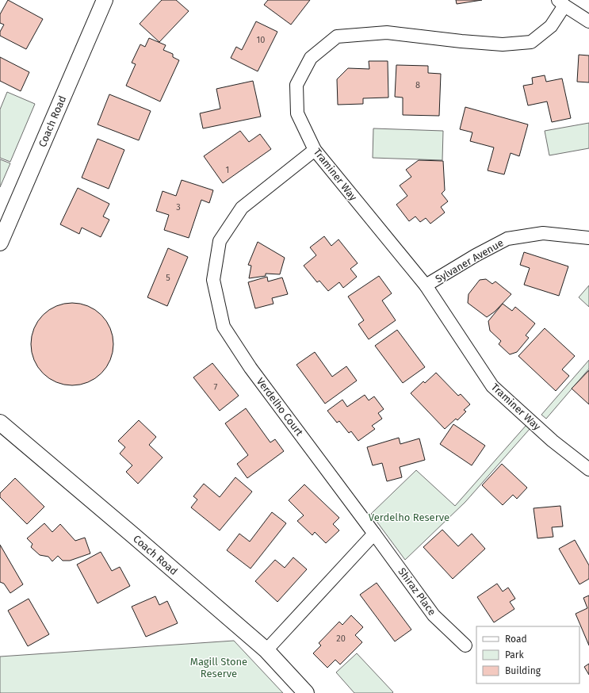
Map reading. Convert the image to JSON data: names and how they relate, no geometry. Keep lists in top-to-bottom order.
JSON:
{
  "streets": {
    "street": [
      "Coach Road",
      "Traminer Way",
      "Sylvaner Avenue",
      "Verdelho Court",
      "Shiraz Place"
    ]
  },
  "crossings": [
    ["Traminer Way", "Sylvaner Avenue"],
    ["Traminer Way", "Verdelho Court"],
    ["Verdelho Court", "Shiraz Place"]
  ],
  "parks": ["Verdelho Reserve", "Magill Stone Reserve"],
  "house_numbers": [
    "10",
    "8",
    "1",
    "3",
    "5",
    "7",
    "20"
  ],
  "legend": ["Road", "Park", "Building"]
}
